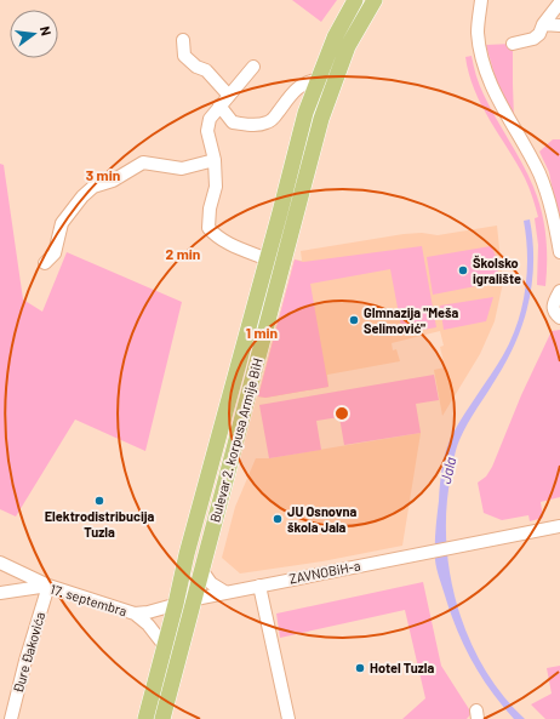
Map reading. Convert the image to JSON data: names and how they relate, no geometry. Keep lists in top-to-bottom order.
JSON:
{
  "streets": {
    "main road": ["Bulevar 2. korpusa Armije BiH"],
    "street": ["ZAVNOBiH-a", "17. septembra", "Đure Đakovića"]
  },
  "crossings": [
    ["Bulevar 2. korpusa Armije BiH", "17. septembra"],
    ["17. septembra", "Đure Đakovića"]
  ],
  "water": ["Jala"],
  "places": [
    "Školsko igralište",
    "GImnazija \"Meša Selimović\"",
    "Elektrodistribucija Tuzla",
    "JU Osnovna škola Jala",
    "Hotel Tuzla"
  ],
  "north": "right",
  "rings": ["3 min", "2 min", "1 min"]
}
